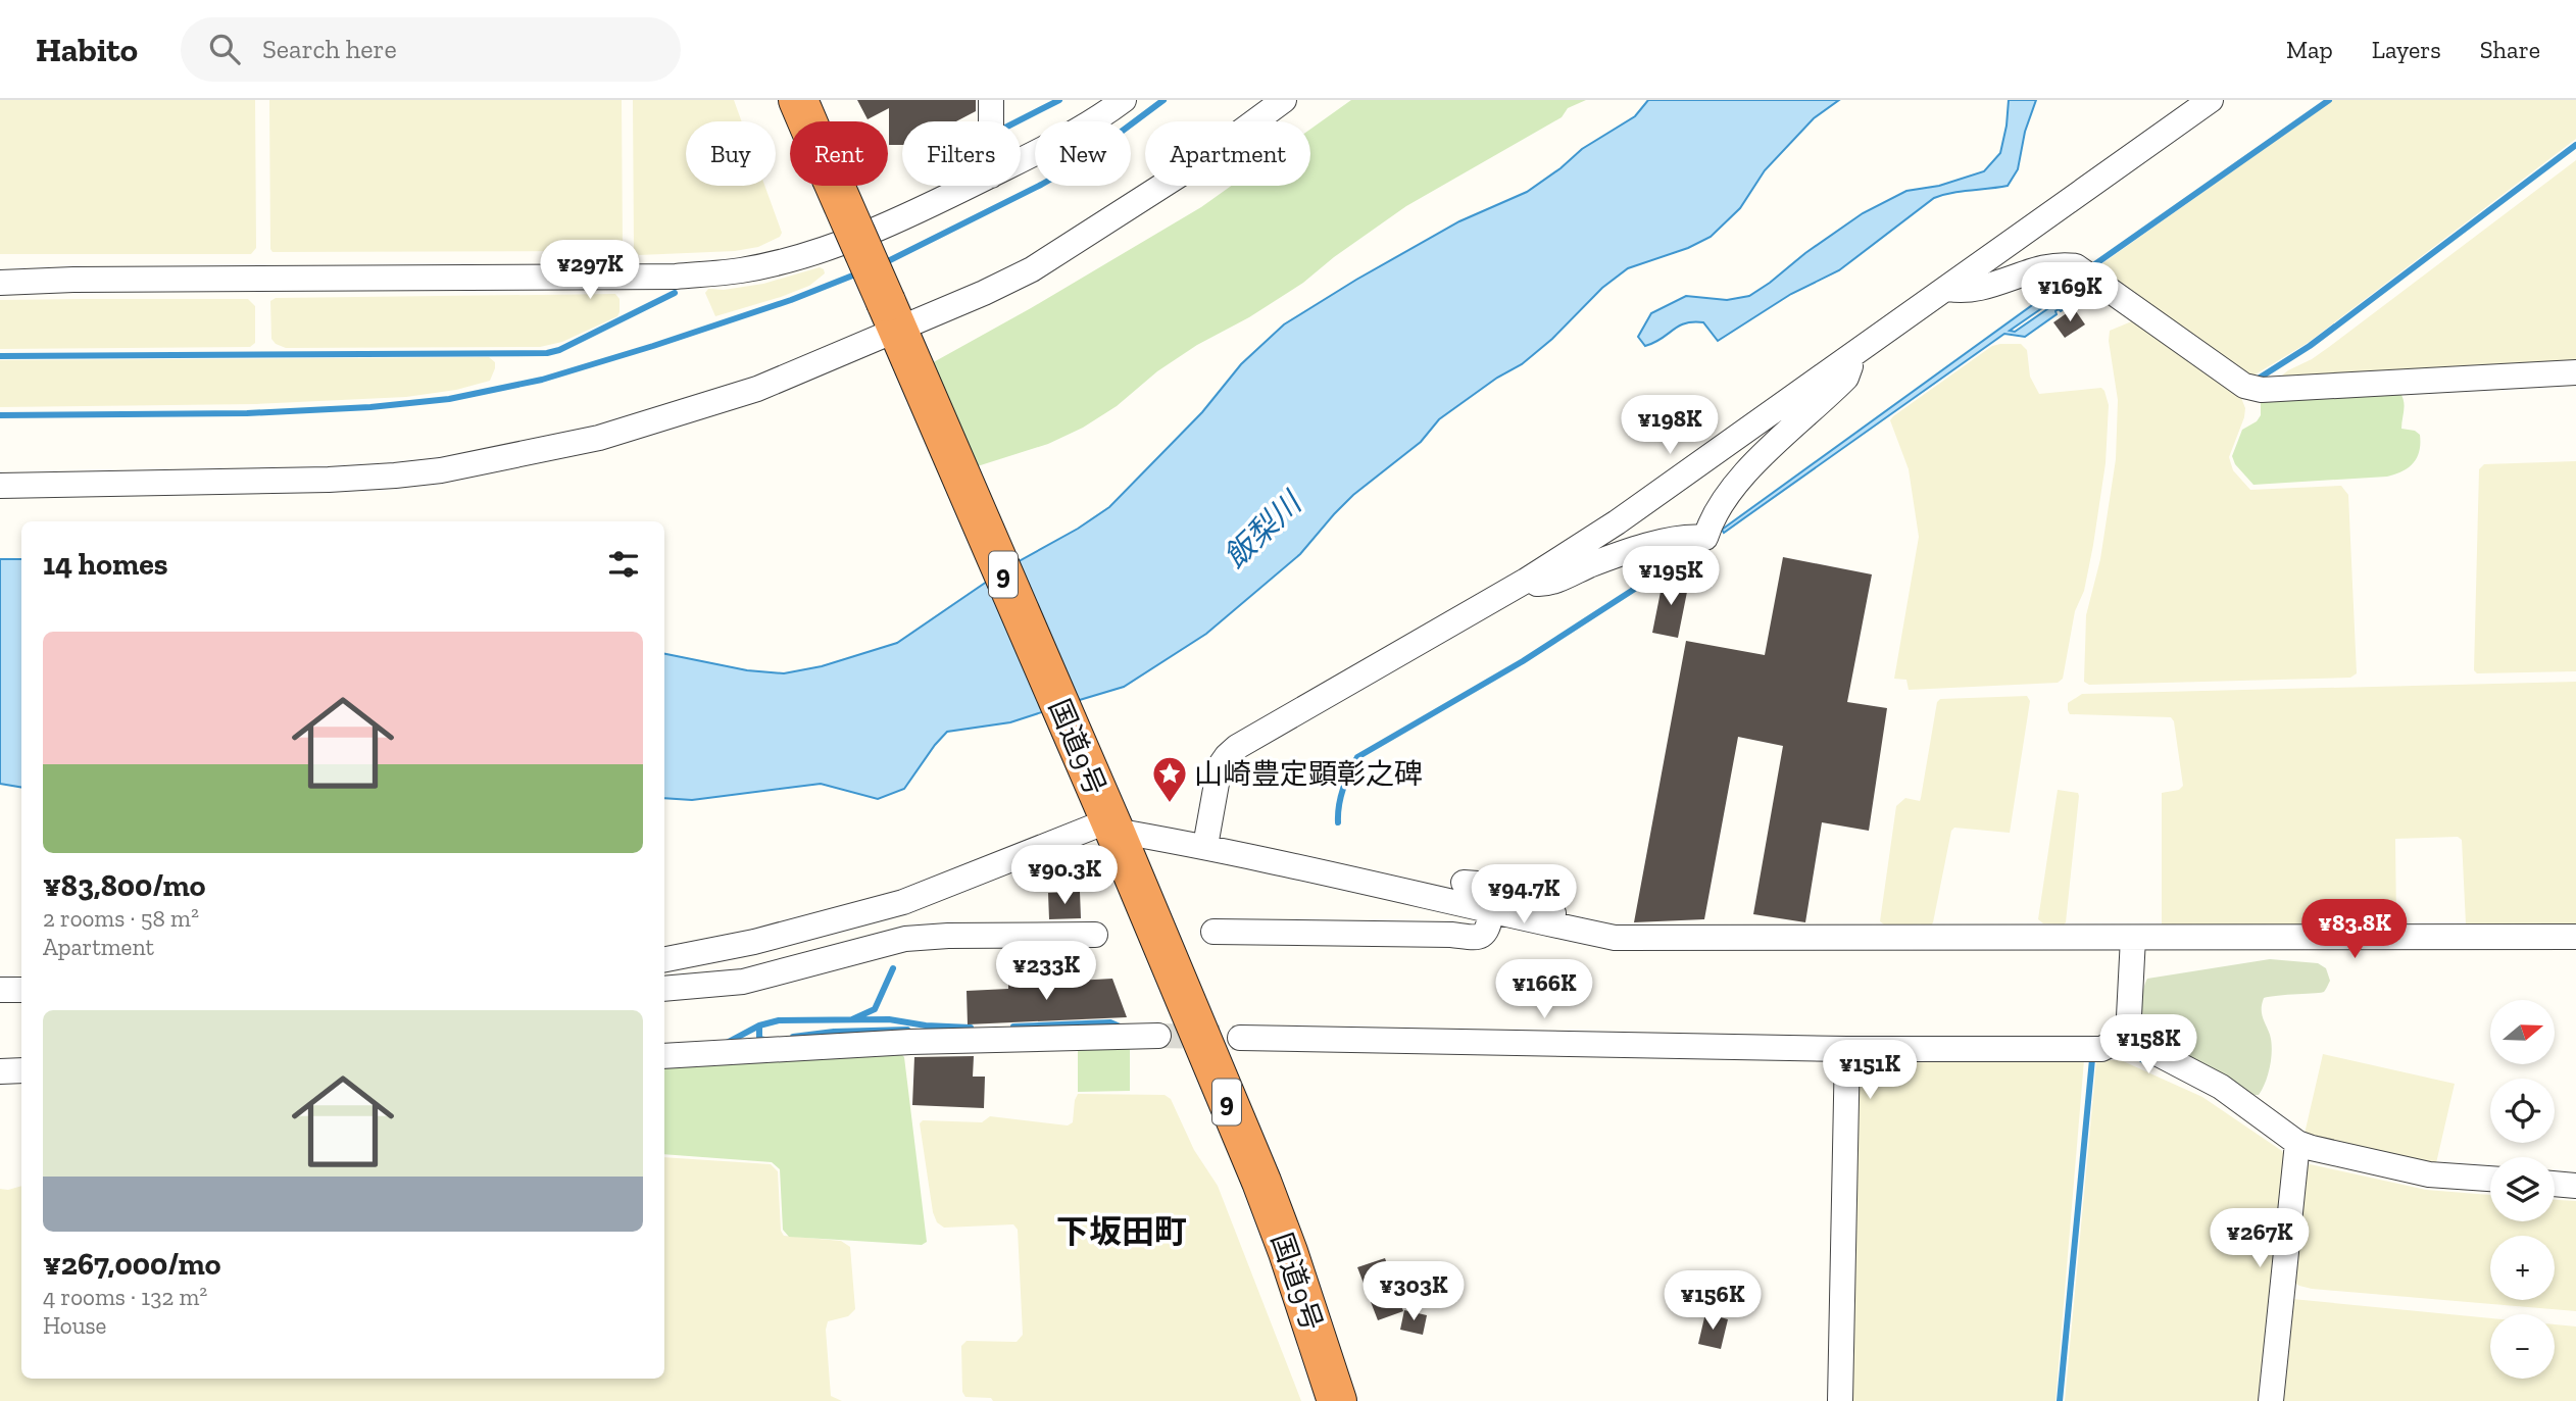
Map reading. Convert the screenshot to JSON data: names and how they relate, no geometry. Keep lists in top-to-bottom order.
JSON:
{
  "streets": {
    "highway": ["9", "国道9号"]
  },
  "districts": ["下坂田町"],
  "water": ["飯梨川"],
  "places": {
    "place": ["山崎豊定顕彰之碑"]
  },
  "north": "right",
  "page": {
    "header": "Habito",
    "search": "Search here",
    "nav": ["Map", "Layers", "Share"],
    "chip": [
      "Buy",
      "Rent",
      "Filters",
      "New",
      "Apartment"
    ],
    "price": [
      "¥297K",
      "¥169K",
      "¥198K",
      "¥195K",
      "¥90.3K",
      "¥94.7K",
      "¥83.8K",
      "¥233K",
      "¥166K",
      "¥158K",
      "¥151K",
      "¥267K",
      "¥303K",
      "¥156K"
    ],
    "heading": "14 homes",
    "list": [
      {
        "name": "¥83,800/mo",
        "note": "2 rooms · 58 m² · Apartment"
      },
      {
        "name": "¥267,000/mo",
        "note": "4 rooms · 132 m² · House"
      }
    ],
    "map_buttons": ["+", "−"]
  }
}
